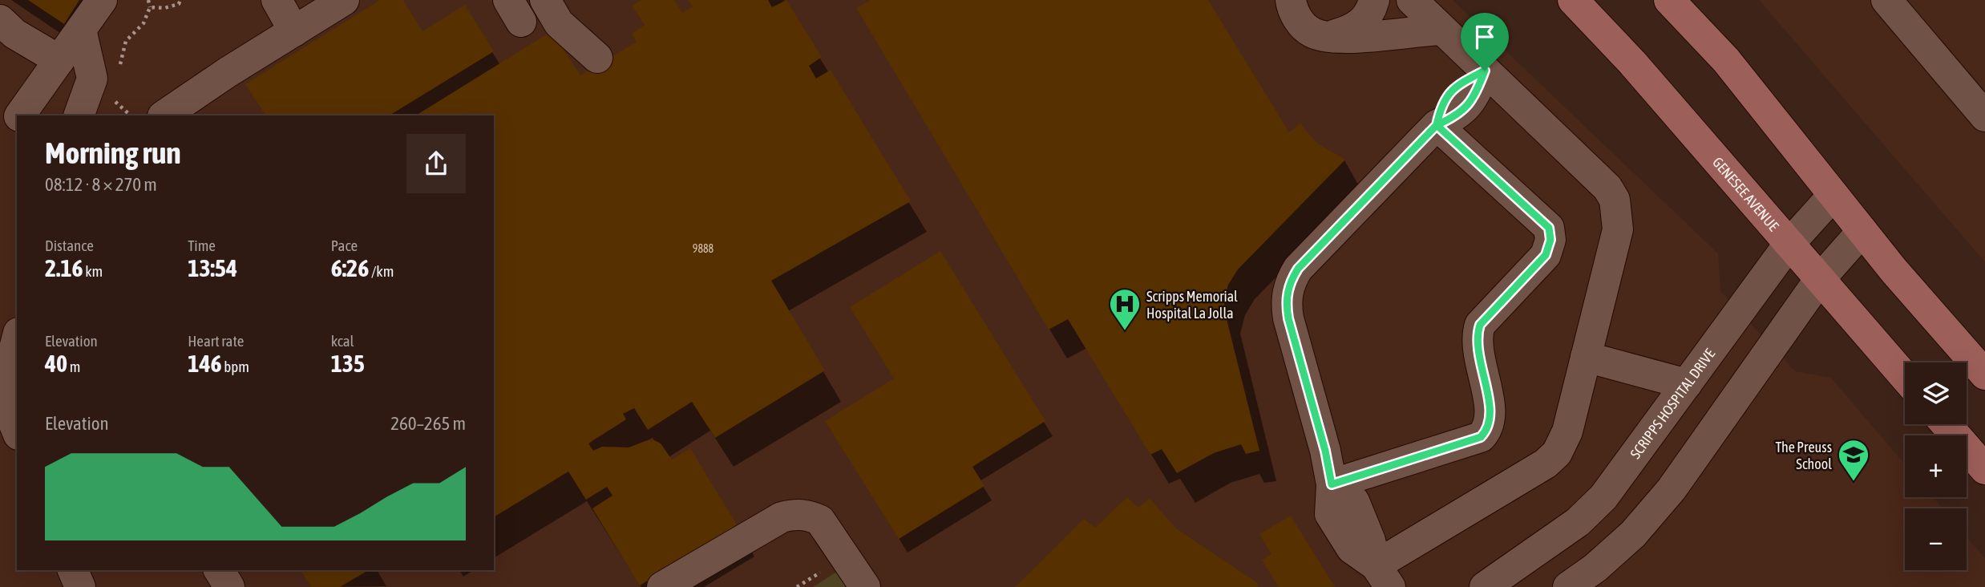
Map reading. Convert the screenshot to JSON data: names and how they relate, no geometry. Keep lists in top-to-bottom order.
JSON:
{
  "streets": {
    "main road": ["GENESEE AVENUE"],
    "street": ["SCRIPPS HOSPITAL DRIVE"]
  },
  "crossings": [
    ["GENESEE AVENUE", "SCRIPPS HOSPITAL DRIVE"]
  ],
  "places": {
    "hospital": ["Scripps Memorial Hospital La Jolla"],
    "school or university": ["The Preuss School"]
  },
  "house_numbers": ["9888"],
  "page": {
    "heading": ["Morning run", "08:12 · 8 × 270 m"],
    "stats": [
      ["Distance", "2.16 km"],
      ["Time", "13:54"],
      ["Pace", "6:26 /km"],
      ["Elevation", "40 m"],
      ["Heart rate", "146 bpm"],
      ["kcal", "135"]
    ],
    "map_buttons": ["+", "−"],
    "chart": ["Elevation", "260–265 m"]
  }
}
